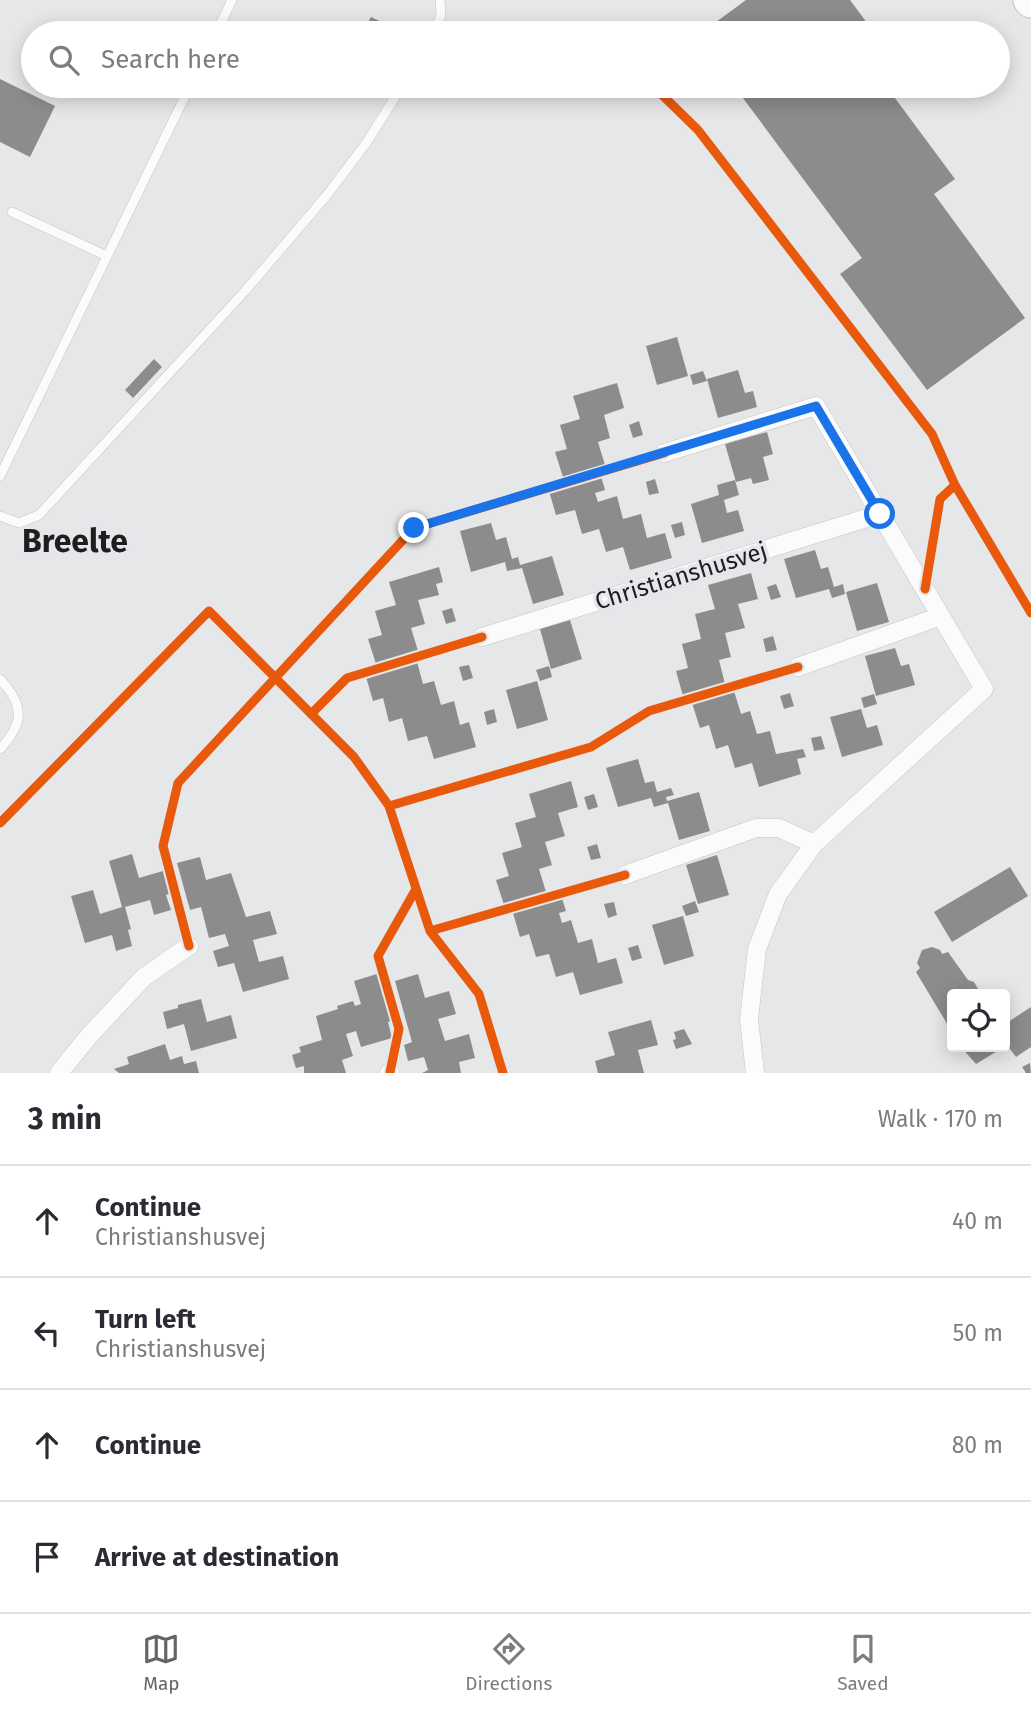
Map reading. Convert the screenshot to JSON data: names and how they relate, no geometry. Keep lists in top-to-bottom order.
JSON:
{
  "streets": {
    "street": ["Christianshusvej"]
  },
  "districts": ["Breelte"],
  "page": {
    "search": "Search here",
    "heading": ["3 min", "Walk · 170 m"],
    "list": [
      ["Continue", "Christianshusvej", "40 m"],
      ["Turn left", "Christianshusvej", "50 m"],
      ["Continue", "80 m"],
      "Arrive at destination"
    ],
    "nav": ["Map", "Directions", "Saved"]
  }
}
